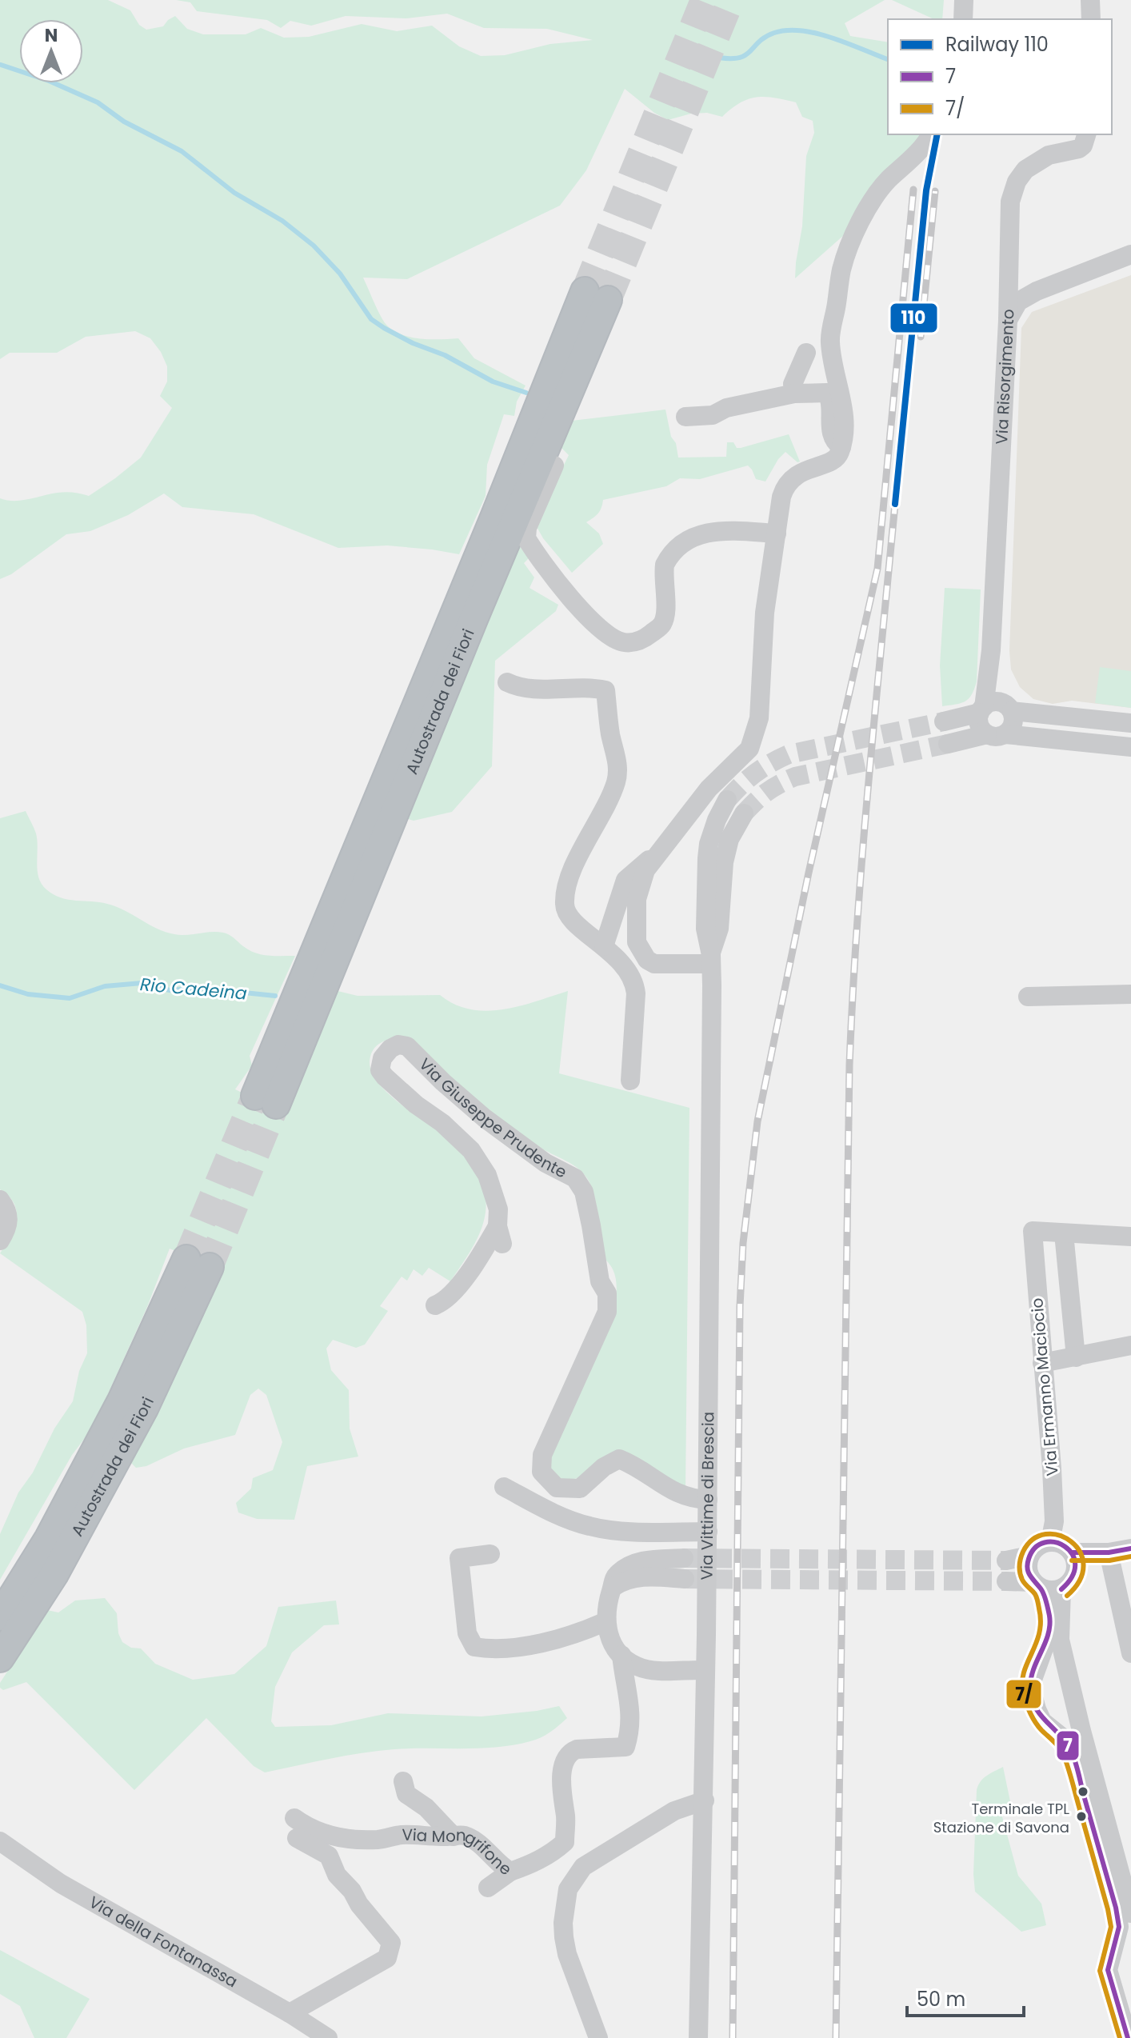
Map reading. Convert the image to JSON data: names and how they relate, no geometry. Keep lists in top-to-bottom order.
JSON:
{
  "streets": {
    "highway": ["Autostrada dei Fiori"],
    "street": [
      "Via Risorgimento",
      "Via Giuseppe Prudente",
      "Via Ermanno Maciocio",
      "Via Vittime di Brescia",
      "Via Mongrifone",
      "Via della Fontanassa"
    ]
  },
  "crossings": [
    ["Via Giuseppe Prudente", "Via Vittime di Brescia"]
  ],
  "water": ["Rio Cadeina"],
  "places": ["Terminale TPL Stazione di Savona"],
  "lines": ["rail line 110", "transit line 7/", "transit line 7"],
  "legend": ["Railway 110", "7", "7/"],
  "scale_bar": "50 m",
  "north": "top"
}
